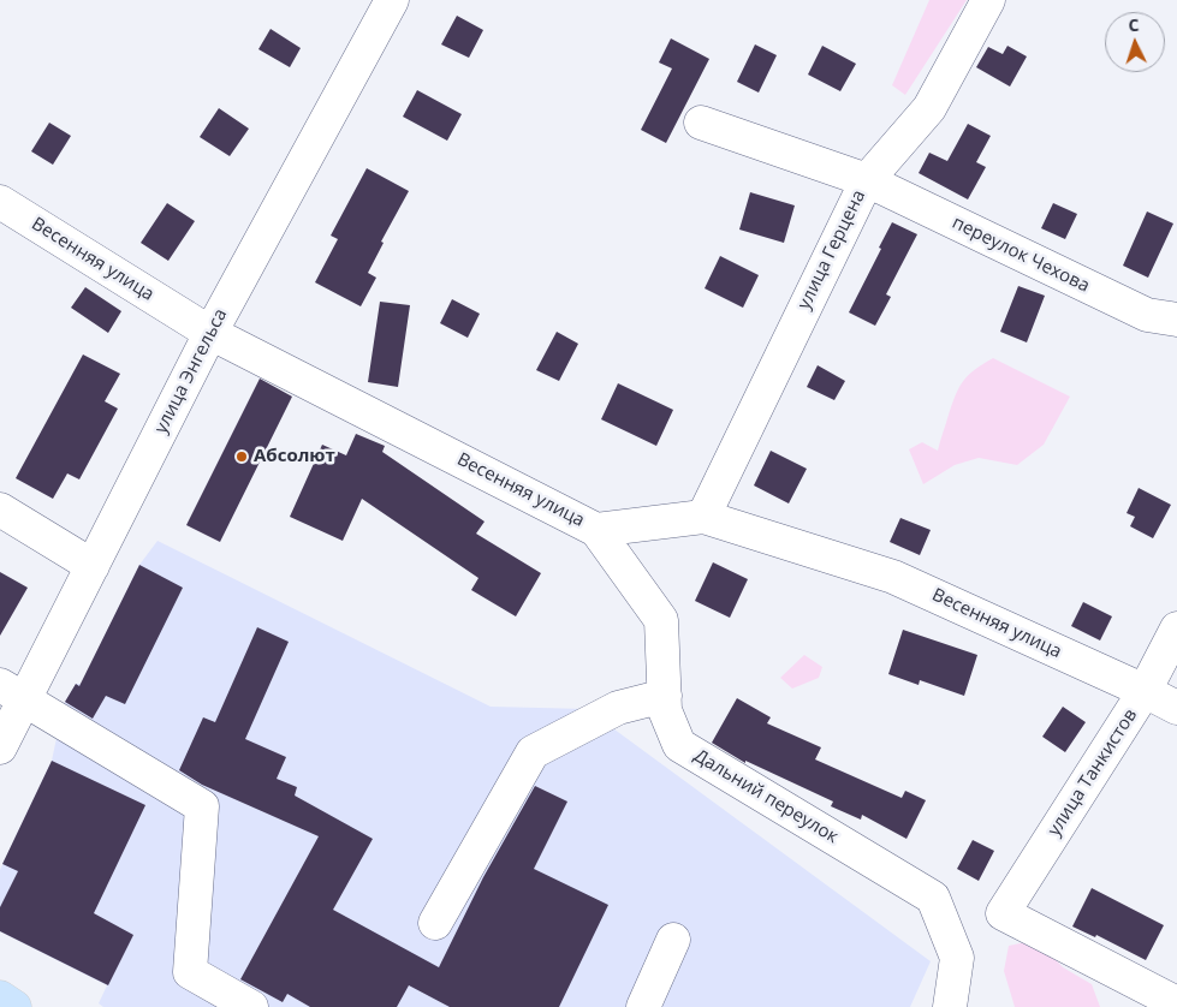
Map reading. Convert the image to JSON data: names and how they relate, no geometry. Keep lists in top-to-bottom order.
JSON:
{
  "streets": {
    "street": [
      "улица Герцена",
      "переулок Чехова",
      "Весенняя улица",
      "улица Энгельса",
      "улица Танкистов",
      "Дальний переулок"
    ]
  },
  "crossings": [
    ["улица Герцена", "переулок Чехова"],
    ["улица Герцена", "Весенняя улица"],
    ["Весенняя улица", "улица Энгельса"],
    ["Весенняя улица", "улица Танкистов"],
    ["Весенняя улица", "Дальний переулок"]
  ],
  "places": ["Абсолют"],
  "north": "top"
}
